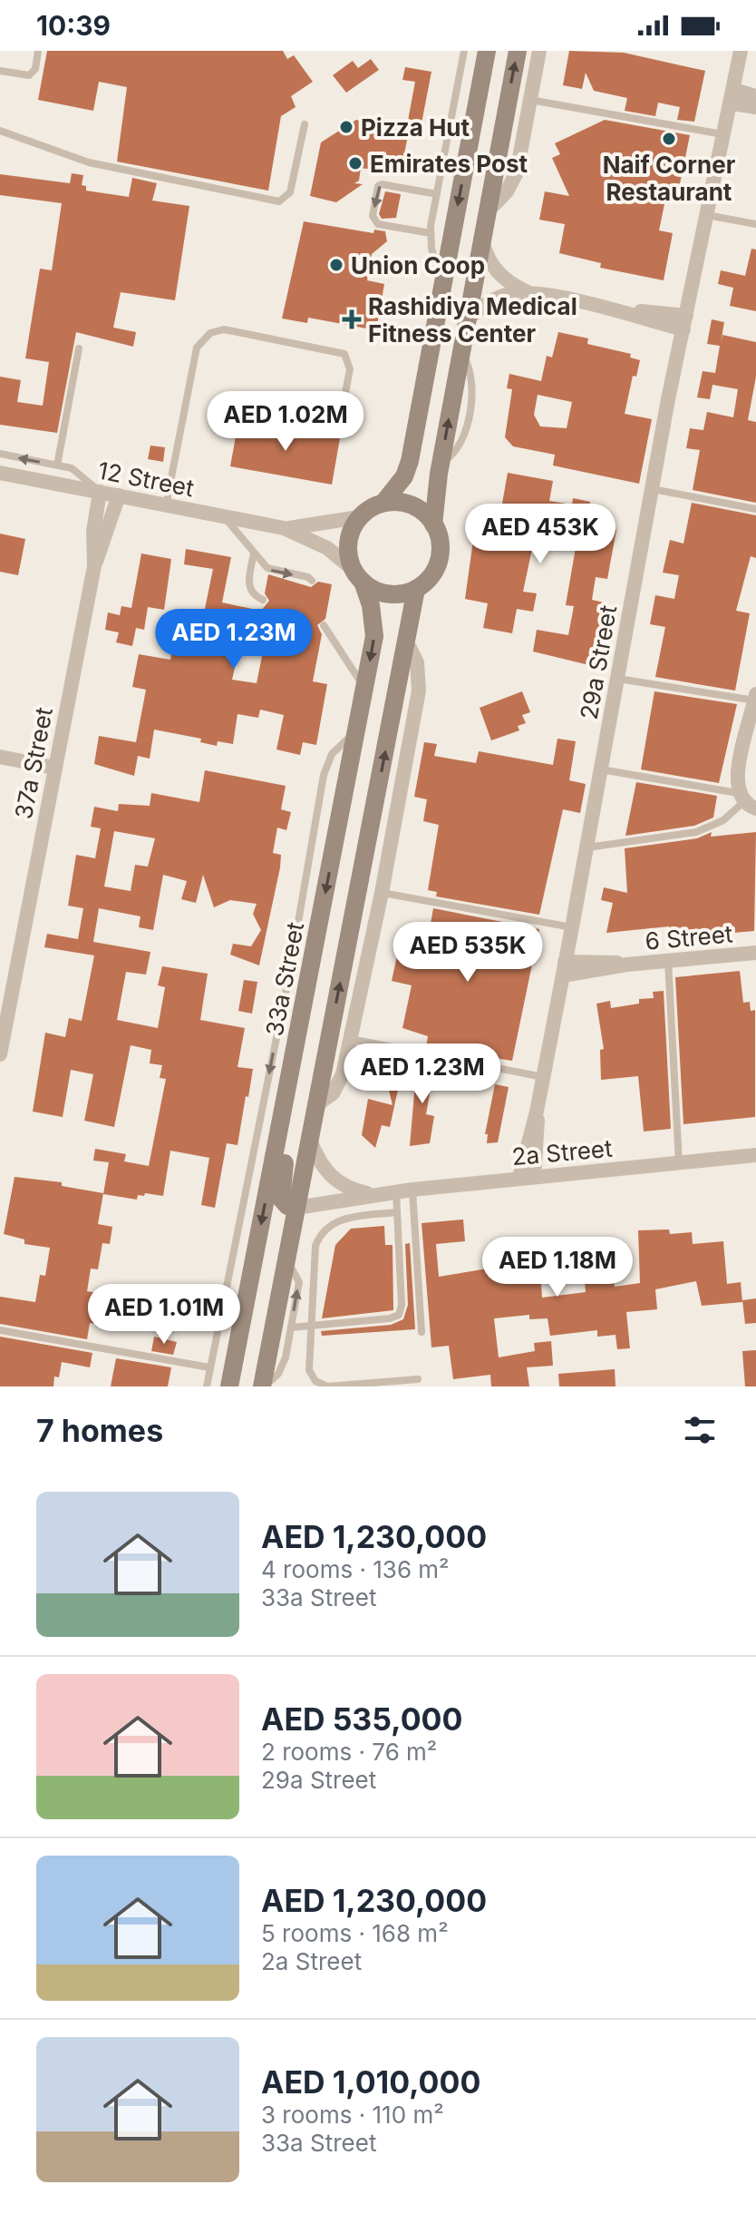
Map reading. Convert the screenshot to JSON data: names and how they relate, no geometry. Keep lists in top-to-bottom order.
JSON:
{
  "streets": {
    "street": [
      "12 Street",
      "29a Street",
      "37a Street",
      "6 Street",
      "33a Street",
      "2a Street"
    ]
  },
  "crossings": [
    ["12 Street", "37a Street"],
    ["12 Street", "33a Street"],
    ["29a Street", "6 Street"],
    ["29a Street", "2a Street"]
  ],
  "places": {
    "other": [
      "Pizza Hut",
      "Naif Corner Restaurant",
      "Emirates Post",
      "Union Coop"
    ],
    "health": ["Rashidiya Medical Fitness Center"]
  },
  "page": {
    "status": "10:39",
    "price": [
      "AED 1.02M",
      "AED 453K",
      "AED 1.23M",
      "AED 535K",
      "AED 1.23M",
      "AED 1.18M",
      "AED 1.01M"
    ],
    "heading": "7 homes",
    "list": [
      {
        "name": "AED 1,230,000",
        "note": "4 rooms · 136 m² · 33a Street"
      },
      {
        "name": "AED 535,000",
        "note": "2 rooms · 76 m² · 29a Street"
      },
      {
        "name": "AED 1,230,000",
        "note": "5 rooms · 168 m² · 2a Street"
      },
      {
        "name": "AED 1,010,000",
        "note": "3 rooms · 110 m² · 33a Street"
      }
    ]
  }
}
